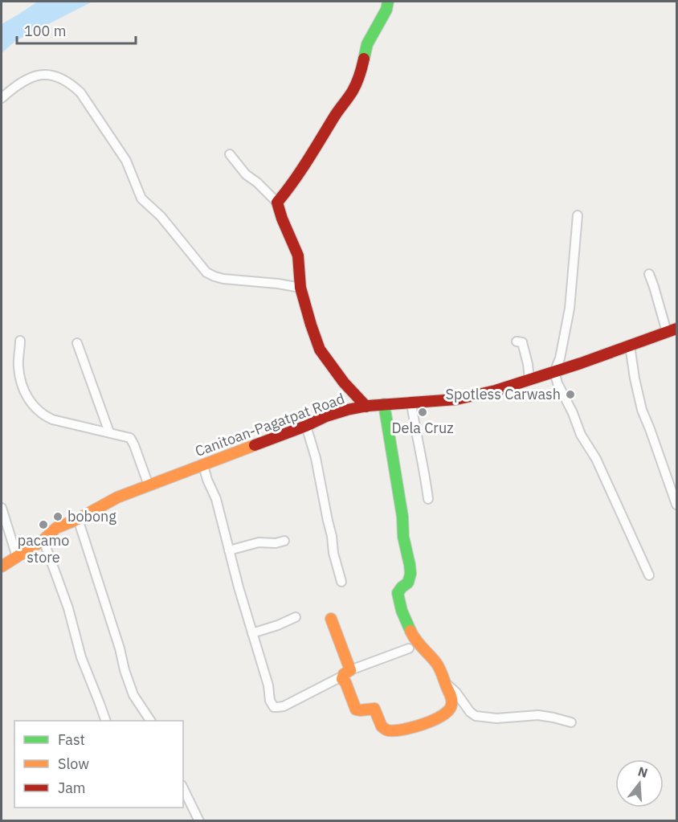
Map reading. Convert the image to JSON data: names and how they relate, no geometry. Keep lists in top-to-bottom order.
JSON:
{
  "streets": {
    "street": ["Canitoan-Pagatpat Road"]
  },
  "places": [
    "Spotless Carwash",
    "Dela Cruz",
    "bobong",
    "pacamo store"
  ],
  "legend": ["Fast", "Slow", "Jam"],
  "scale_bar": "100 m",
  "north": "top"
}
